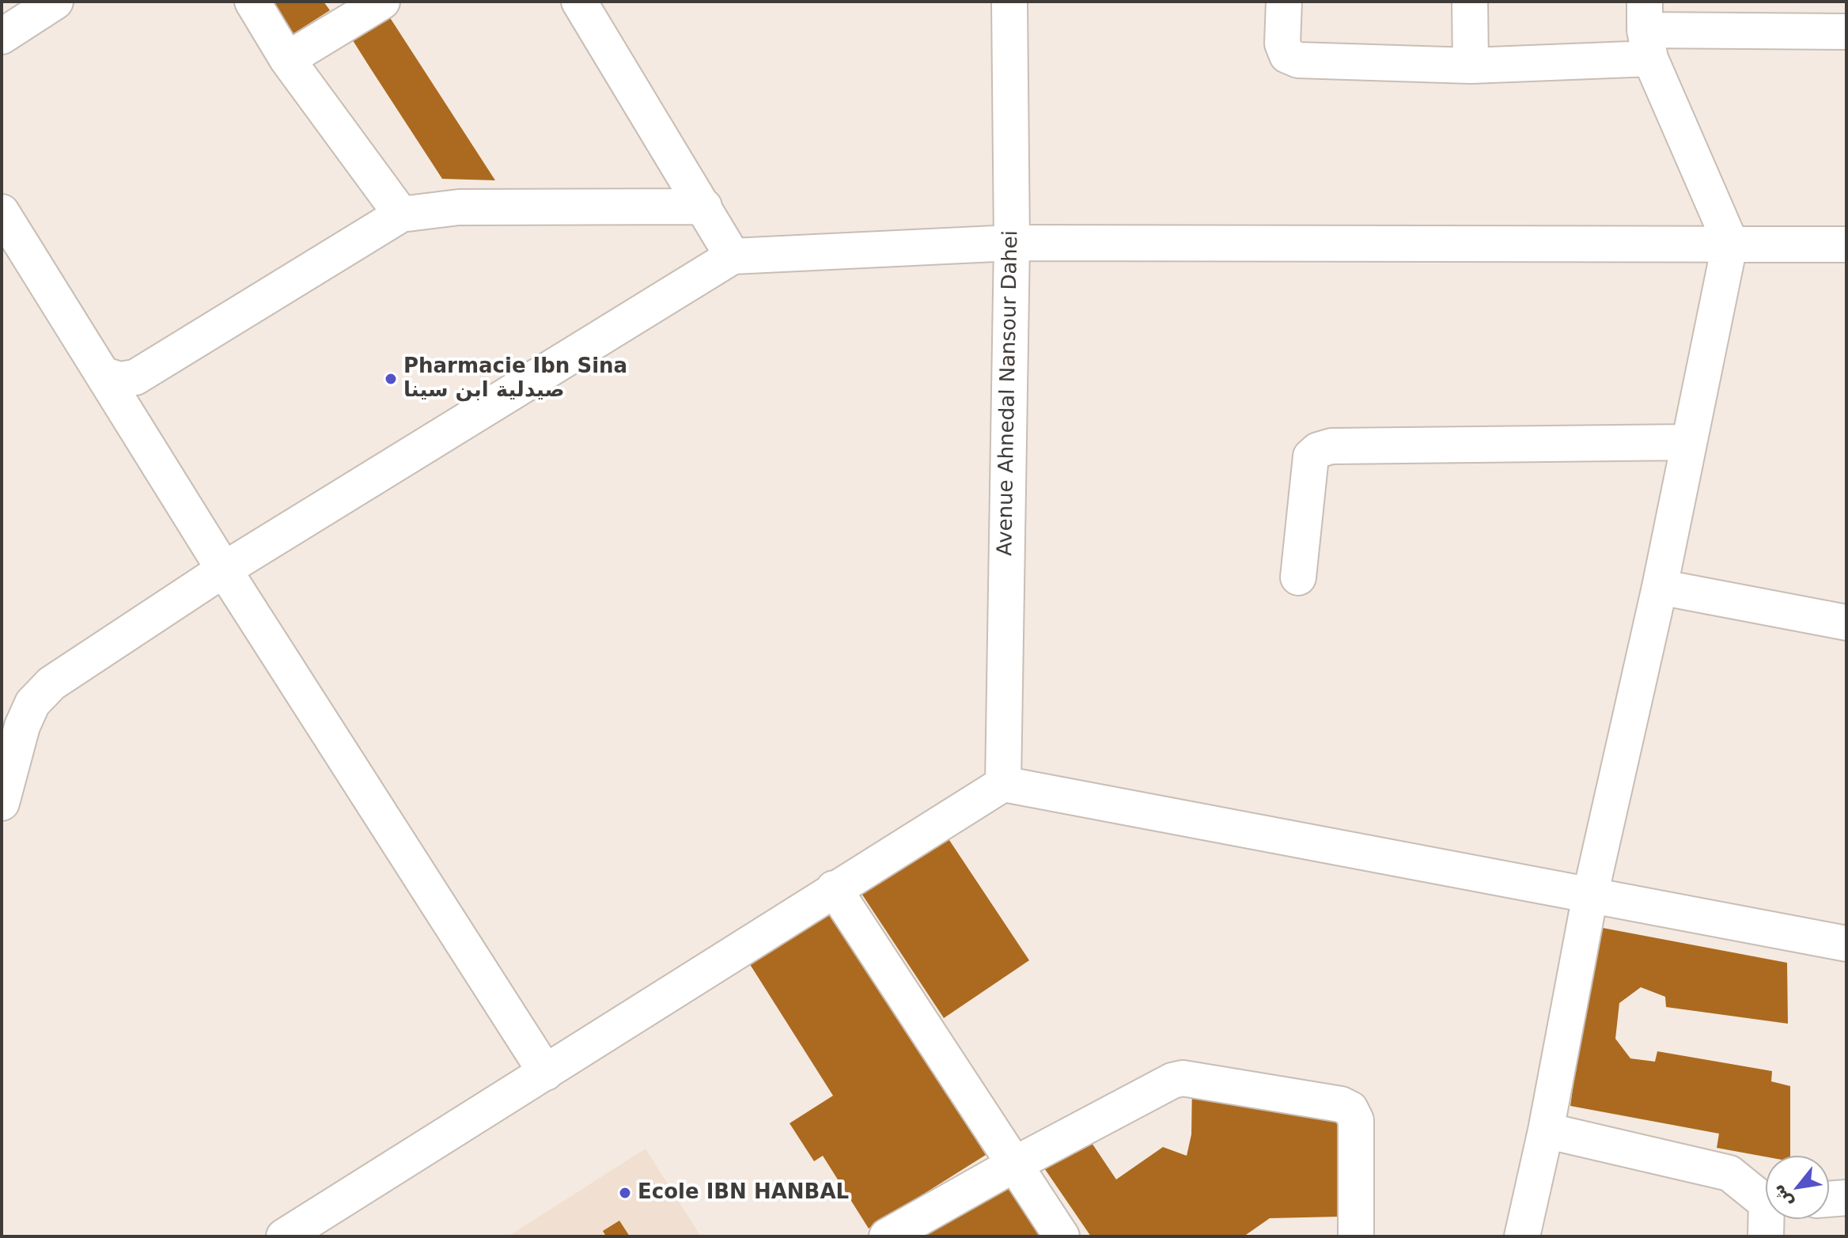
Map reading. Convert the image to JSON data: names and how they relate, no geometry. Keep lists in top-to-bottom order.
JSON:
{
  "streets": {
    "street": ["Avenue Ahnedal Nansour Dahei"]
  },
  "places": ["Pharmacie Ibn Sina صيدلية ابن سينا", "Ecole IBN HANBAL"],
  "north": "bottom left"
}
